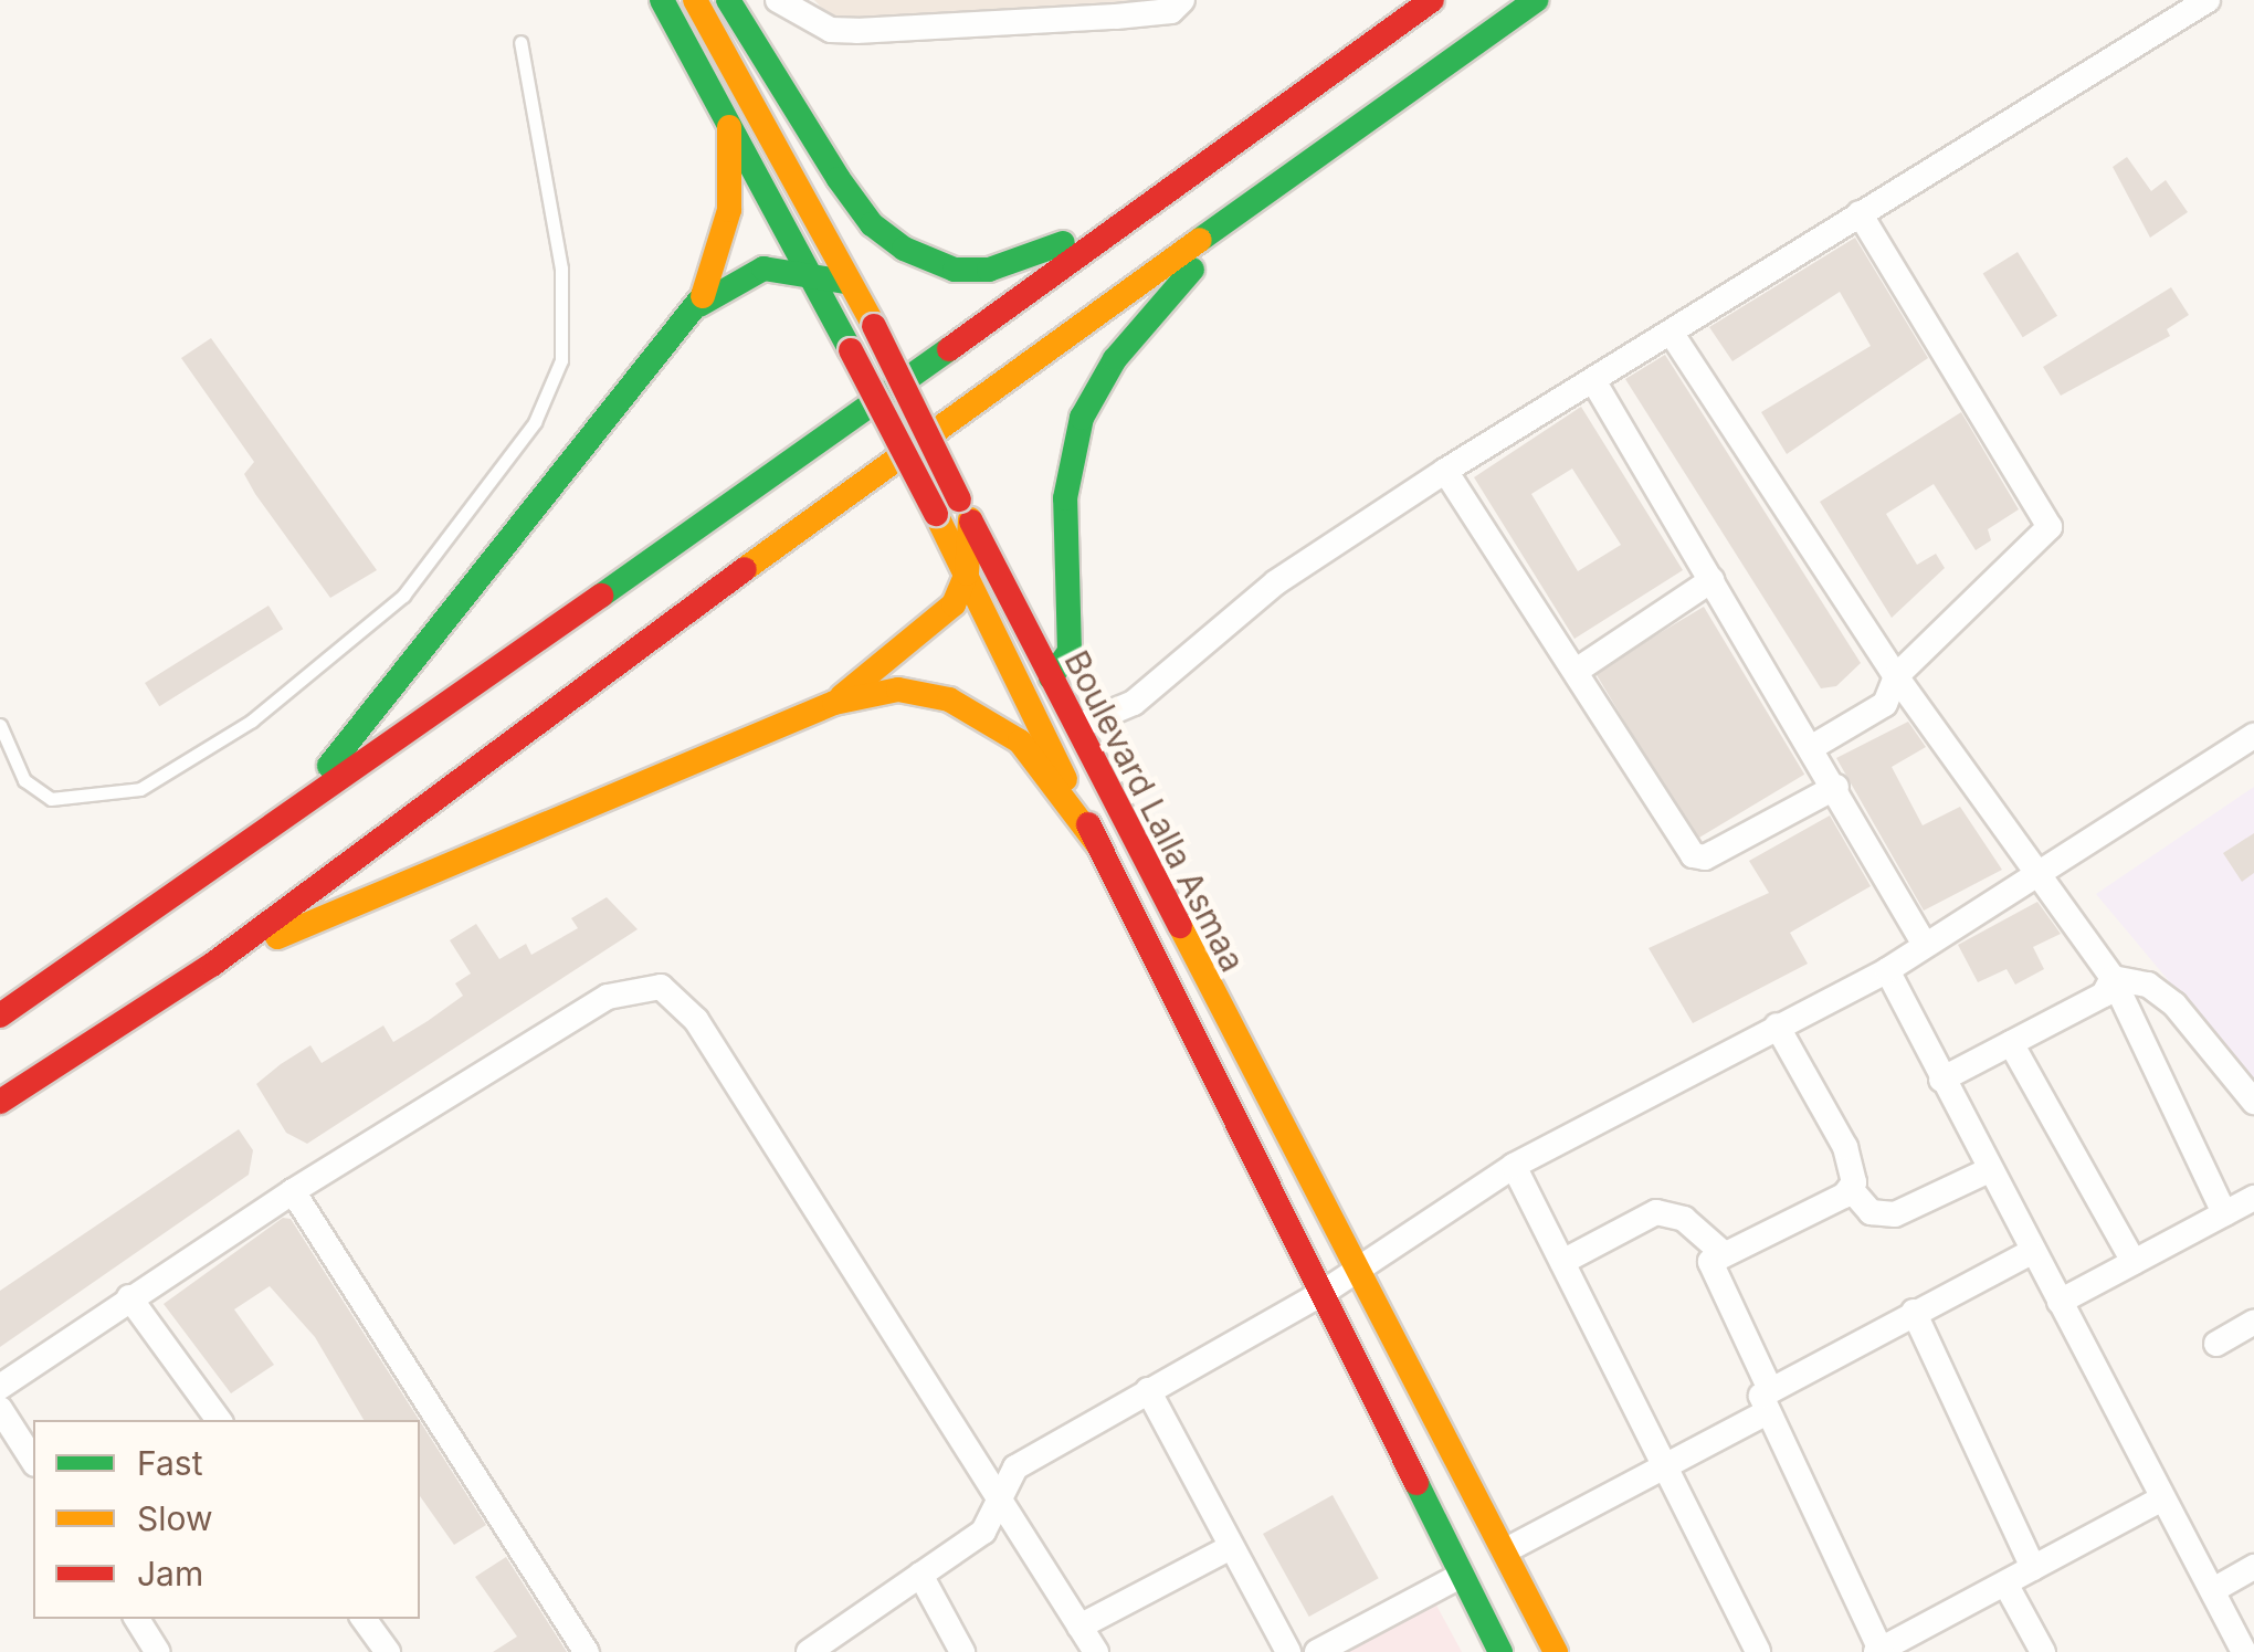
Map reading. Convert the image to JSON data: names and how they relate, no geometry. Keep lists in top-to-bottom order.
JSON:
{
  "streets": {
    "main road": ["Boulevard Lalla Asmaa"]
  },
  "legend": ["Fast", "Slow", "Jam"]
}
